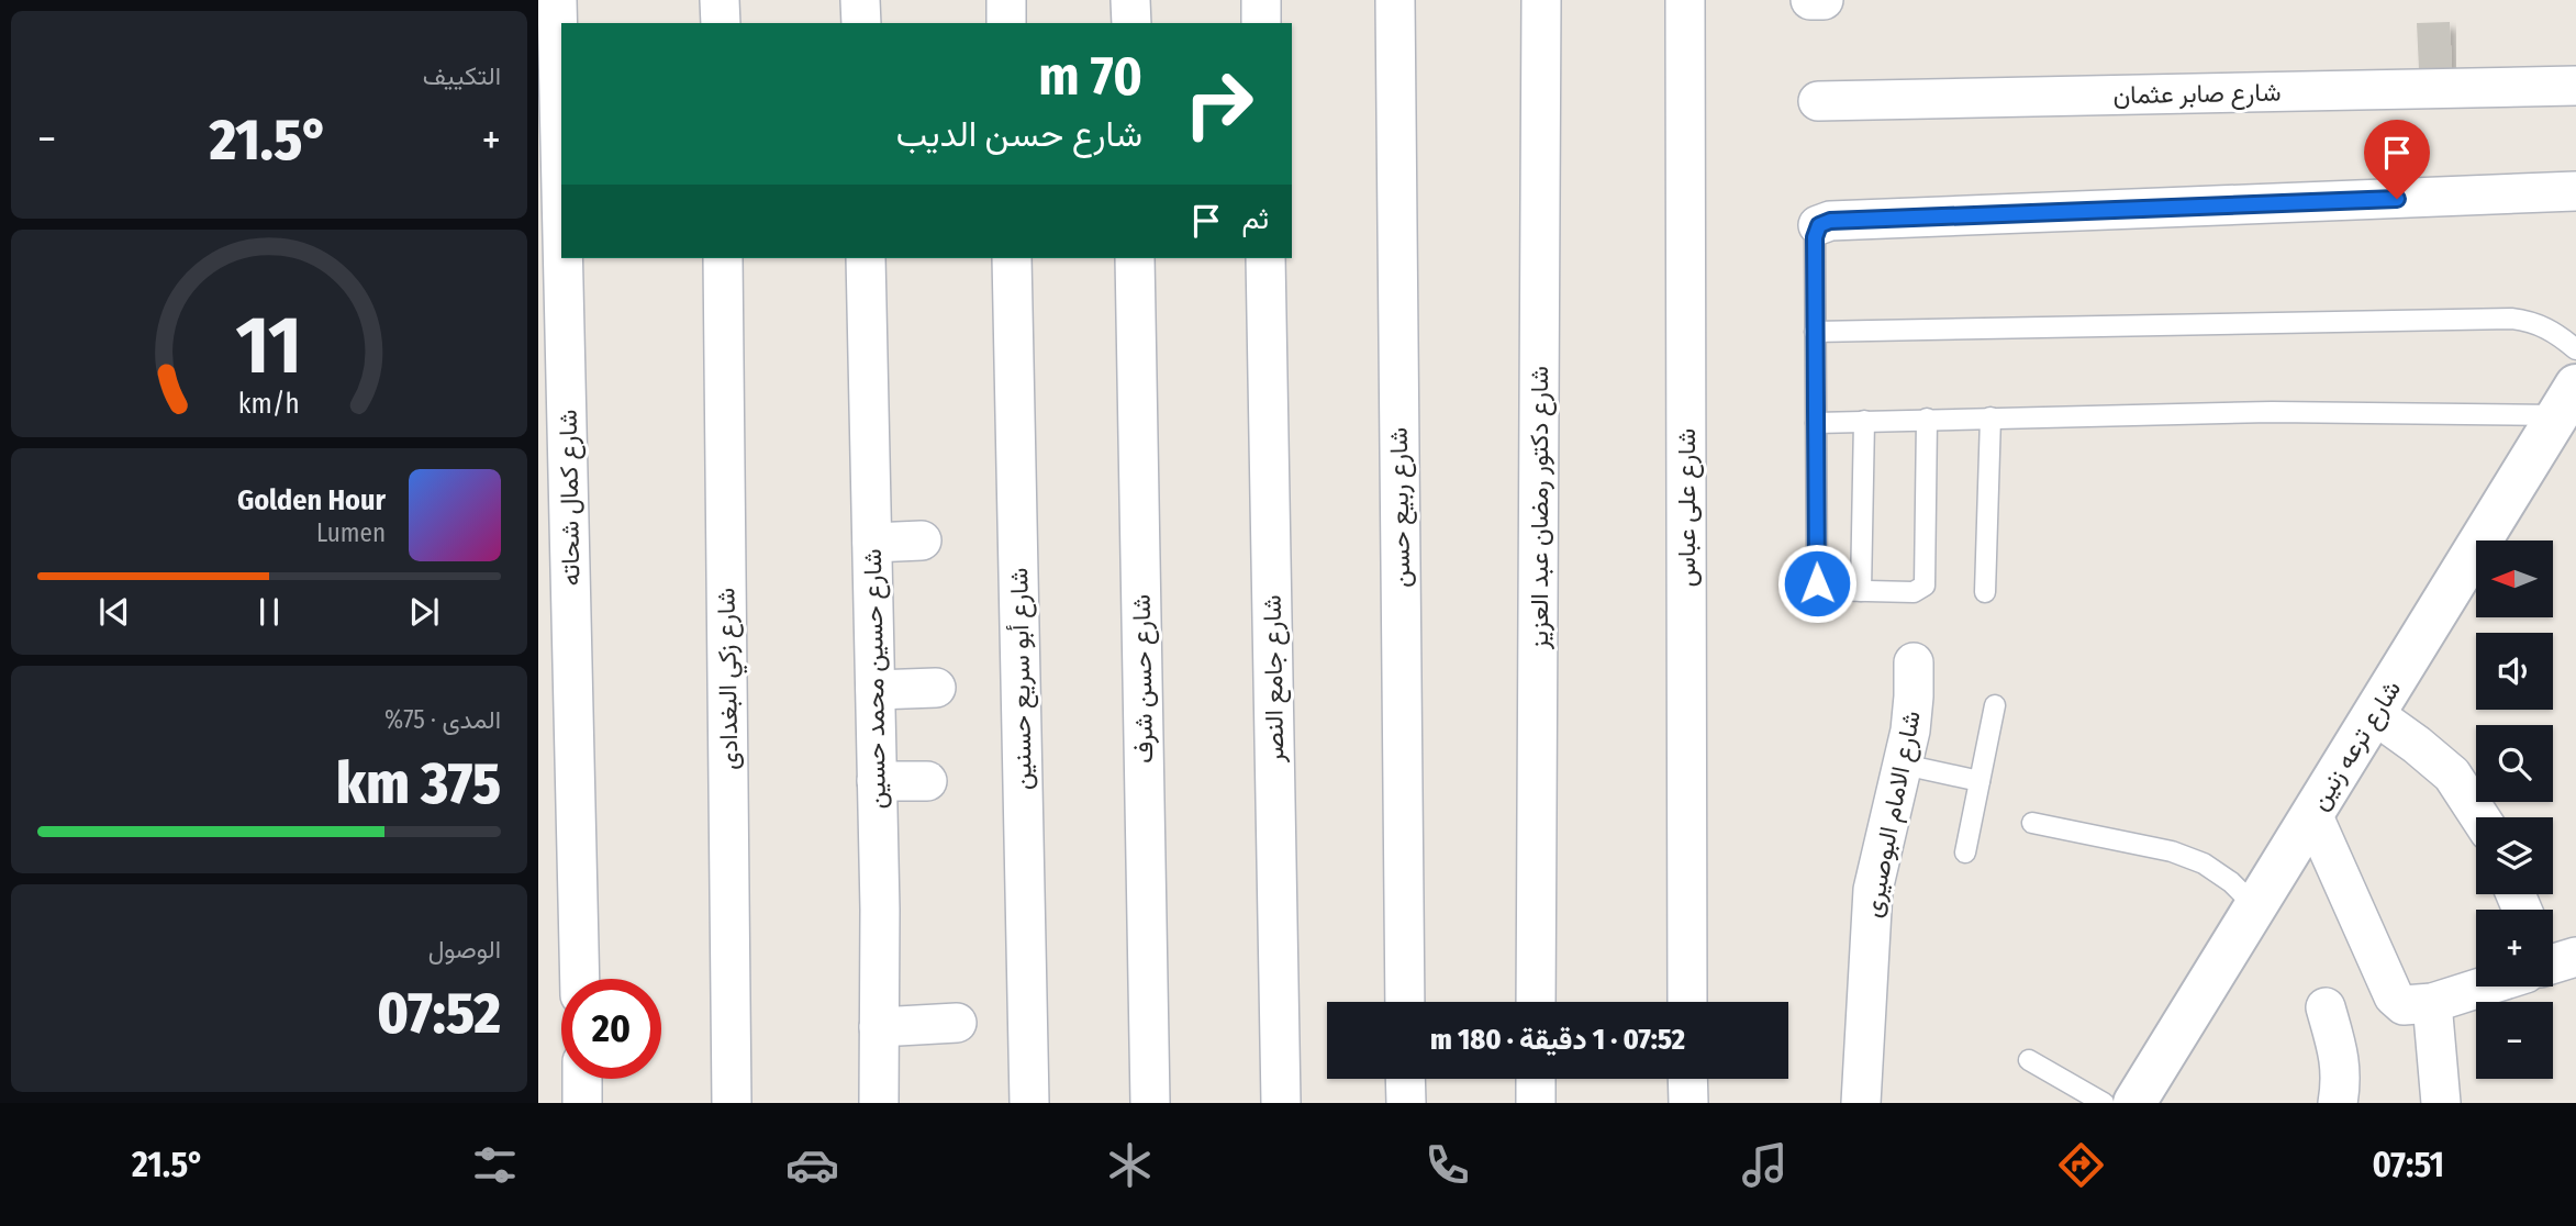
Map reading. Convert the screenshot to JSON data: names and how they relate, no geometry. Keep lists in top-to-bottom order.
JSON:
{
  "streets": {
    "street": [
      "شارع صابر عثمان",
      "شارع كمال شحاته",
      "شارع ربيع حسن",
      "شارع دكتور رمضان عبد العزيز",
      "شارع على عباس",
      "شارع زكي البغدادى",
      "شارع حسين محمد حسين",
      "شارع أبو سريع حسنين",
      "شارع حسن شرف",
      "شارع جامع النصر",
      "شارع ترعه زنين",
      "شارع الامام البوصيرى"
    ]
  },
  "north": "left",
  "page": {
    "tile": [
      "التكييف",
      ["المدى · 75%", "375 km"],
      ["الوصول", "07:52"]
    ],
    "turn": ["70 m", "شارع حسن الديب"],
    "heat": ["−", "21.5°", "+"],
    "then": "ثم",
    "song": ["Golden Hour", "Lumen"],
    "map_buttons": ["+", "−"],
    "limit": "20",
    "trip": "07:52 · 1 دقيقة · 180 m",
    "tabs": ["07:51", "21.5°"],
    "gauge": ["11", "km/h"]
  }
}
